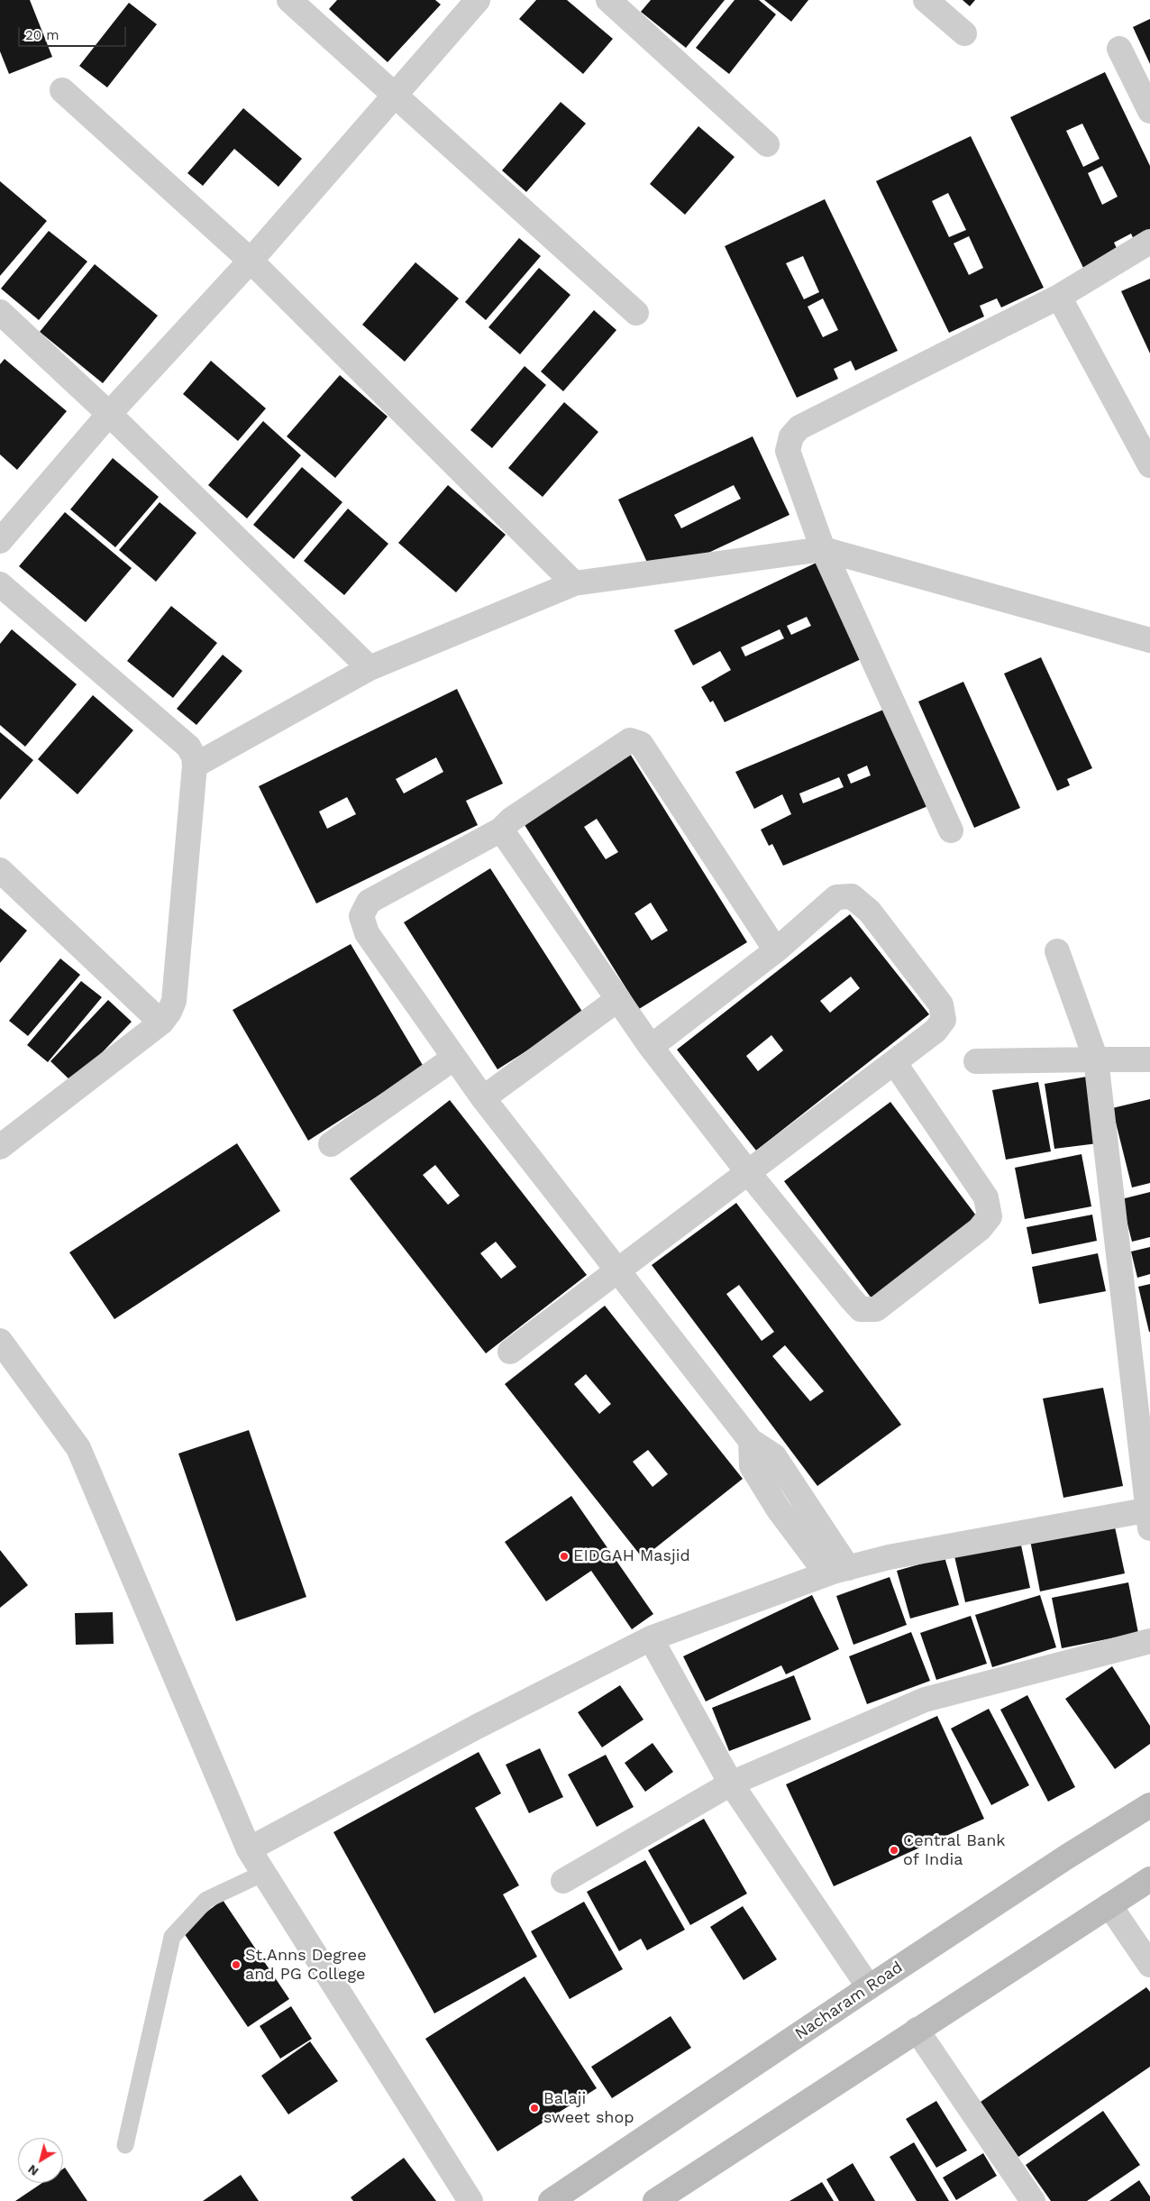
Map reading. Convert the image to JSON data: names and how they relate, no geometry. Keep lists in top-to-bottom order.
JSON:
{
  "streets": {
    "main road": ["Nacharam Road"]
  },
  "places": [
    "EIDGAH Masjid",
    "Central Bank of India",
    "St.Anns Degree and PG College",
    "Balaji sweet shop"
  ],
  "scale_bar": "20 m",
  "north": "bottom left"
}
